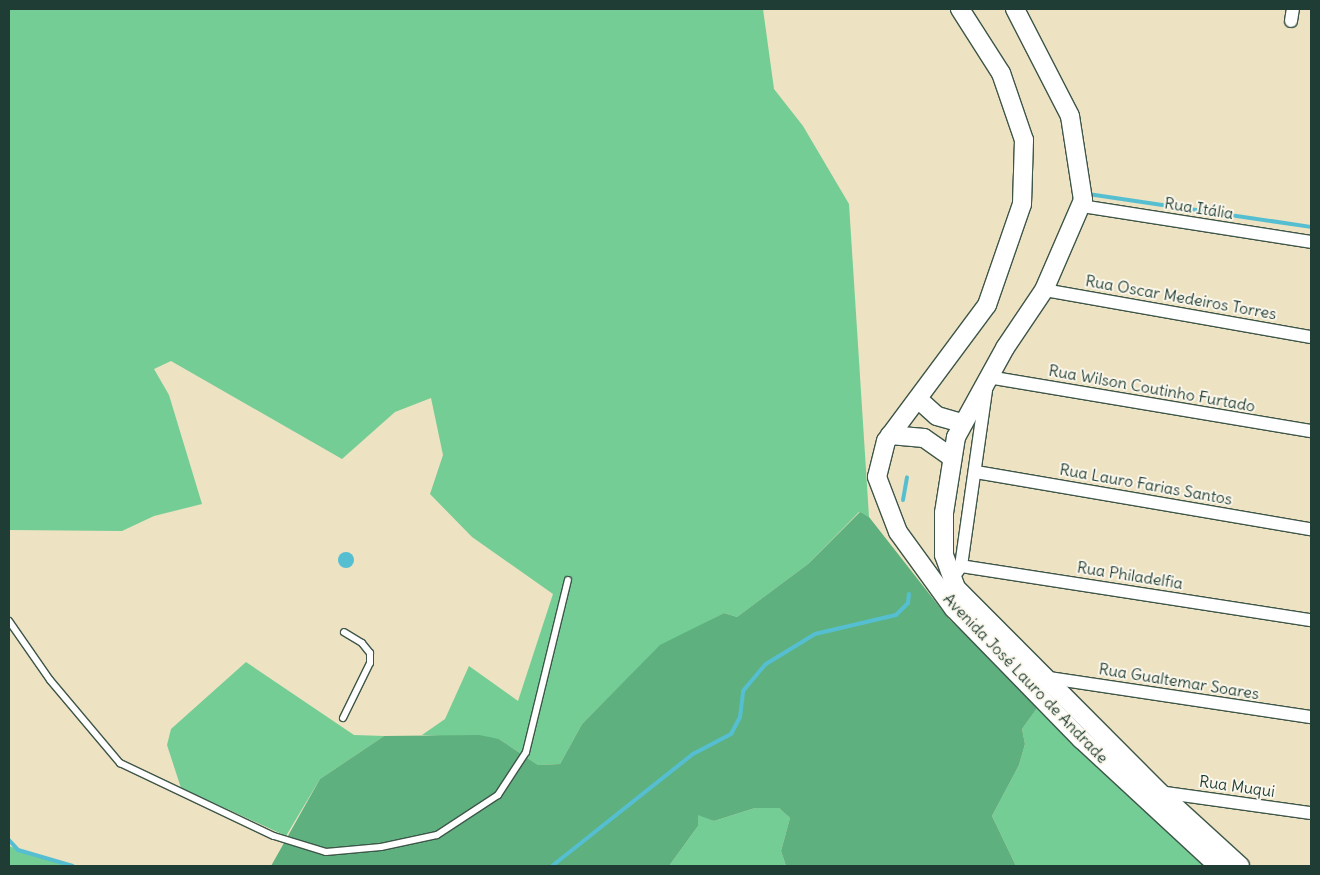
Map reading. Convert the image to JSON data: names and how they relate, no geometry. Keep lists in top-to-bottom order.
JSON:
{
  "streets": {
    "street": [
      "Rua Itália",
      "Rua Oscar Medeiros Torres",
      "Rua Wilson Coutinho Furtado",
      "Rua Lauro Farias Santos",
      "Rua Philadelfia",
      "Avenida José Lauro de Andrade",
      "Rua Gualtemar Soares",
      "Rua Muqui"
    ]
  },
  "crossings": [
    ["Rua Itália", "Avenida José Lauro de Andrade"],
    ["Rua Oscar Medeiros Torres", "Avenida José Lauro de Andrade"],
    ["Rua Wilson Coutinho Furtado", "Avenida José Lauro de Andrade"],
    ["Avenida José Lauro de Andrade", "Rua Gualtemar Soares"],
    ["Avenida José Lauro de Andrade", "Rua Muqui"]
  ]
}
